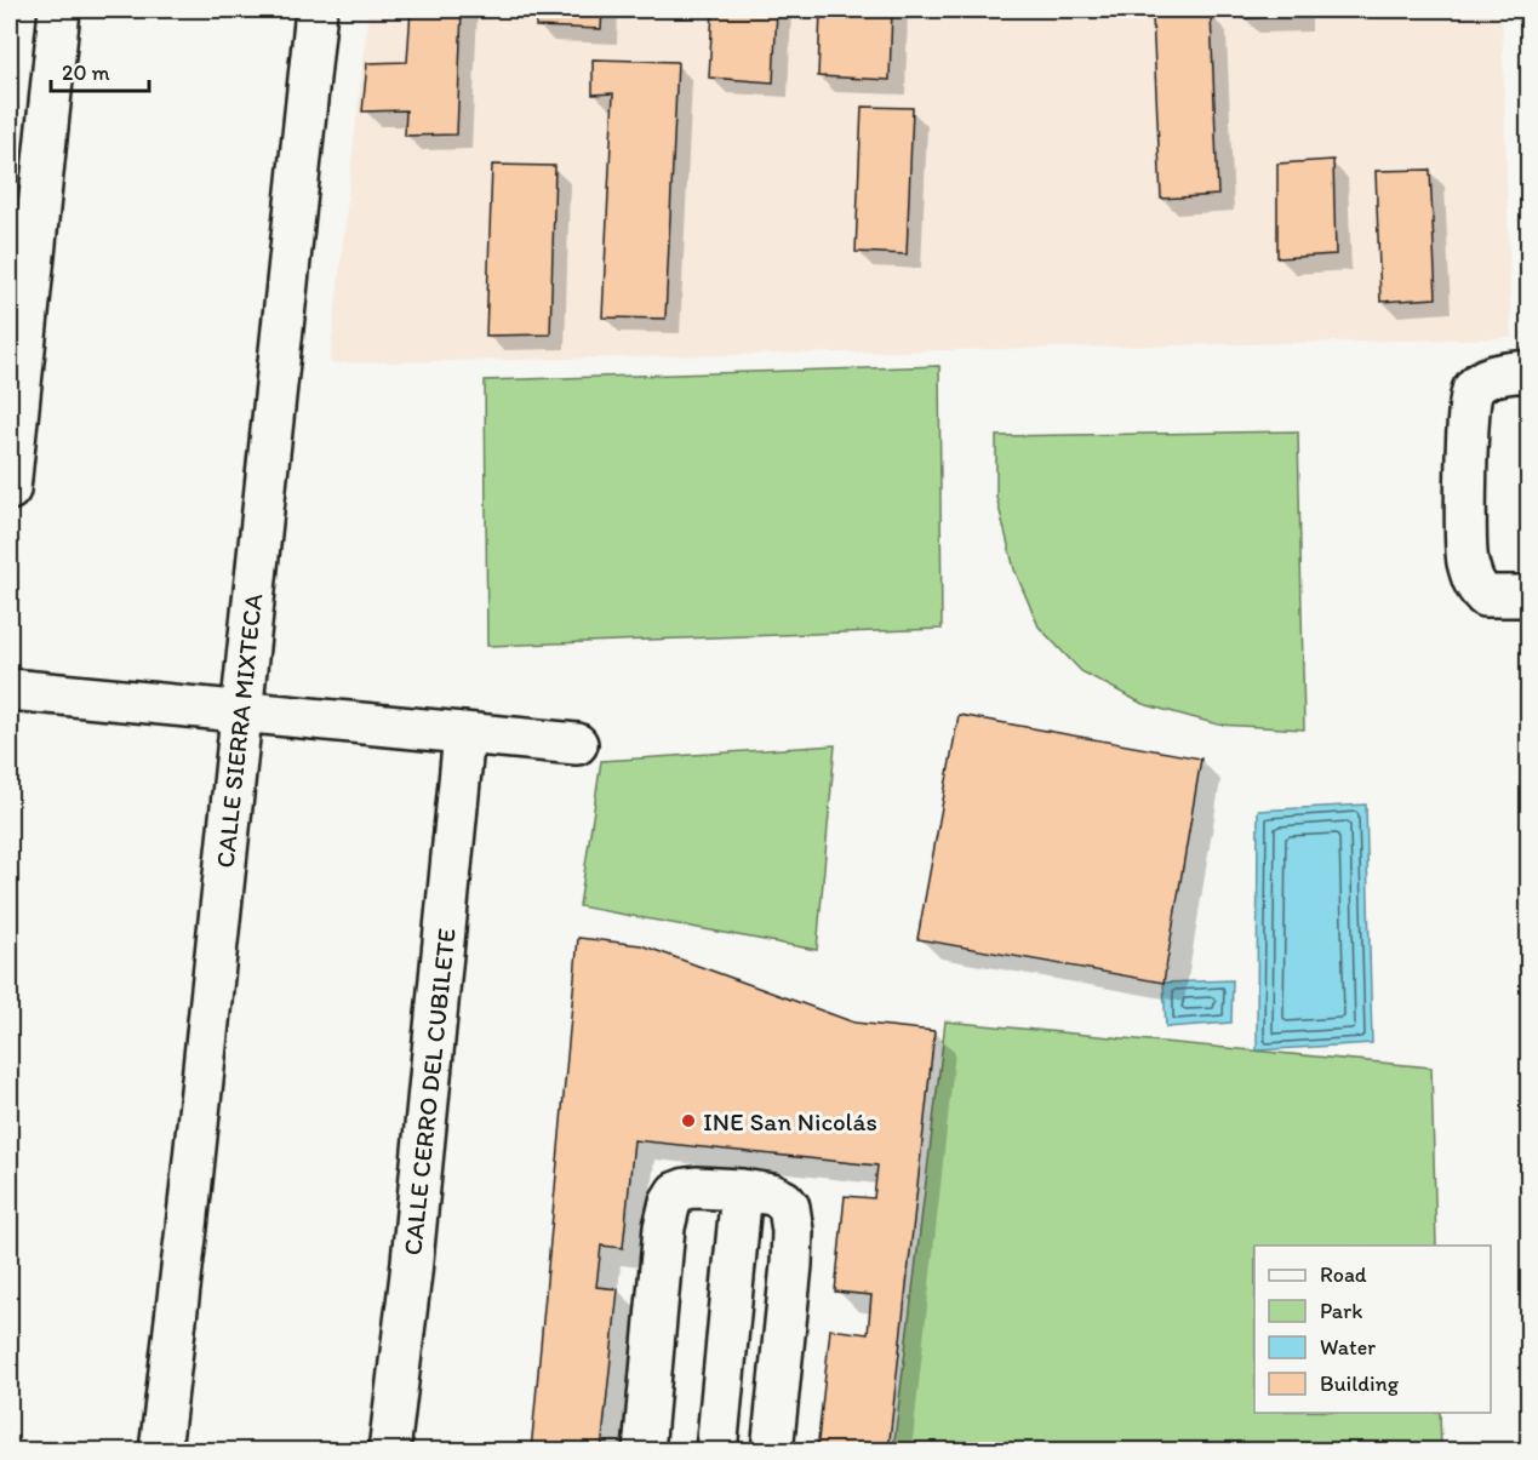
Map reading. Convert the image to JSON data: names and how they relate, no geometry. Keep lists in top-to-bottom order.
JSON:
{
  "streets": {
    "street": ["CALLE SIERRA MIXTECA", "CALLE CERRO DEL CUBILETE"]
  },
  "places": ["INE San Nicolás"],
  "legend": [
    "Road",
    "Park",
    "Water",
    "Building"
  ],
  "scale_bar": "20 m"
}
